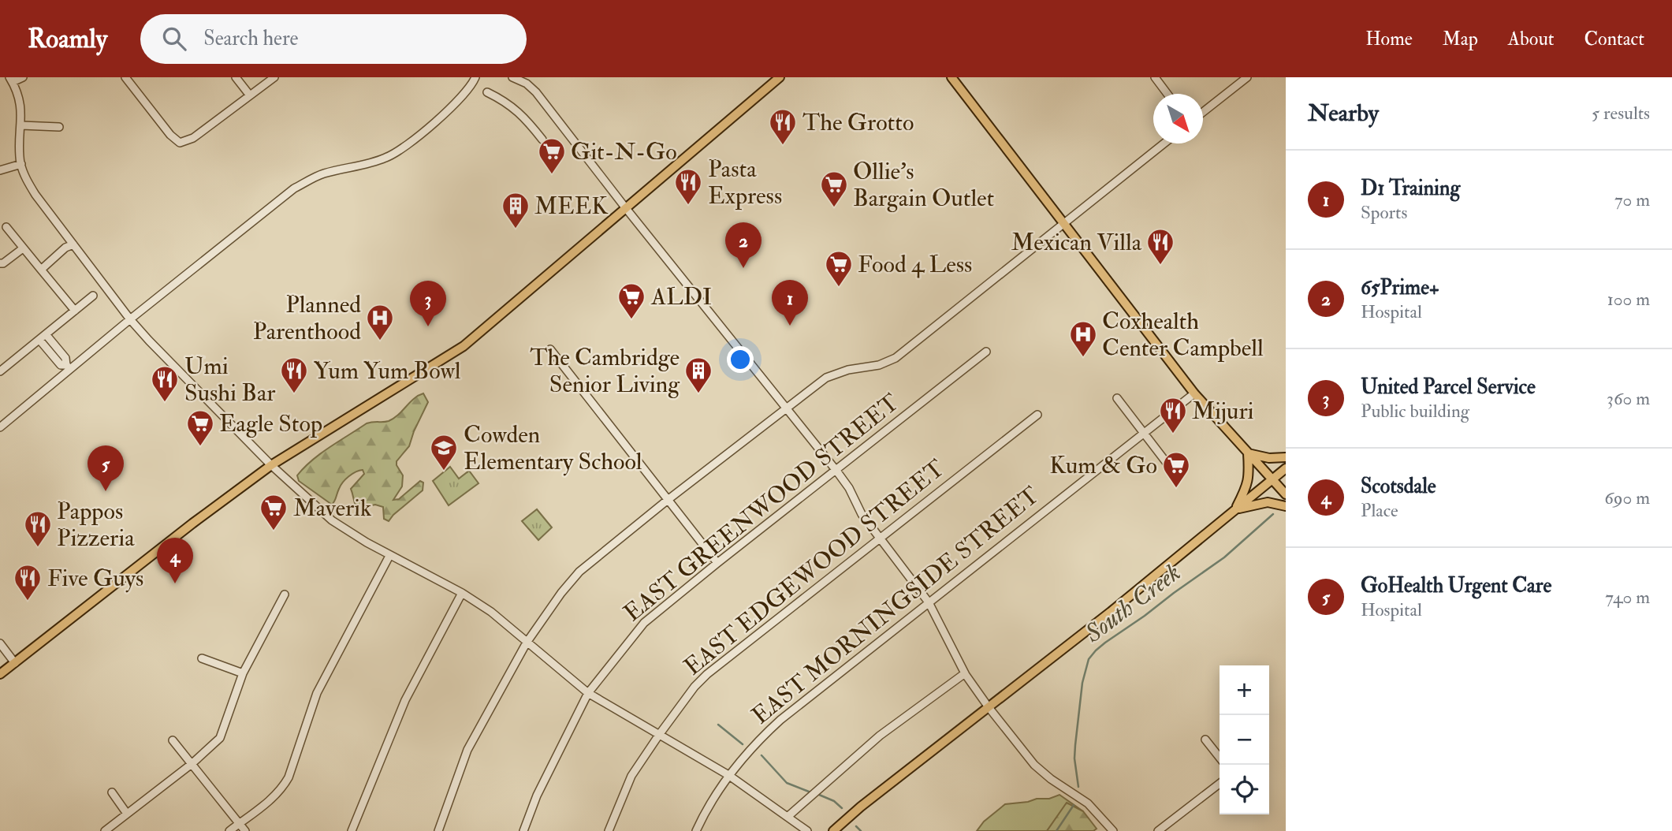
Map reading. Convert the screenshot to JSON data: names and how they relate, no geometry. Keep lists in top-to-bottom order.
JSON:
{
  "streets": {
    "street": ["EAST GREENWOOD STREET", "EAST EDGEWOOD STREET", "EAST MORNINGSIDE STREET"]
  },
  "water": ["South Creek"],
  "places": {
    "restaurant": [
      "The Grotto",
      "Pasta Express",
      "Mexican Villa",
      "Yum Yum Bowl",
      "Umi Sushi Bar",
      "Mijuri",
      "Pappos Pizzeria",
      "Five Guys"
    ],
    "supermarket": [
      "Git-N-Go",
      "Ollie's Bargain Outlet",
      "Food 4 Less",
      "ALDI",
      "Eagle Stop",
      "Kum & Go",
      "Maverik"
    ],
    "building": ["MEEK", "The Cambridge Senior Living"],
    "hospital": ["Planned Parenthood", "Coxhealth Center Campbell"],
    "school or university": ["Cowden Elementary School"]
  },
  "north": "bottom right",
  "page": {
    "header": "Roamly",
    "search": "Search here",
    "nav": [
      "Home",
      "Map",
      "About",
      "Contact"
    ],
    "heading": ["Nearby", "5 results"],
    "list": [
      {
        "mark": "1",
        "name": "D1 Training",
        "note": "Sports",
        "value": "70 m"
      },
      {
        "mark": "2",
        "name": "65Prime+",
        "note": "Hospital",
        "value": "100 m"
      },
      {
        "mark": "3",
        "name": "United Parcel Service",
        "note": "Public building",
        "value": "360 m"
      },
      {
        "mark": "4",
        "name": "Scotsdale",
        "note": "Place",
        "value": "690 m"
      },
      {
        "mark": "5",
        "name": "GoHealth Urgent Care",
        "note": "Hospital",
        "value": "740 m"
      }
    ],
    "pins": [
      "2",
      "1",
      "3",
      "5",
      "4"
    ],
    "map_buttons": ["+", "−"]
  }
}
